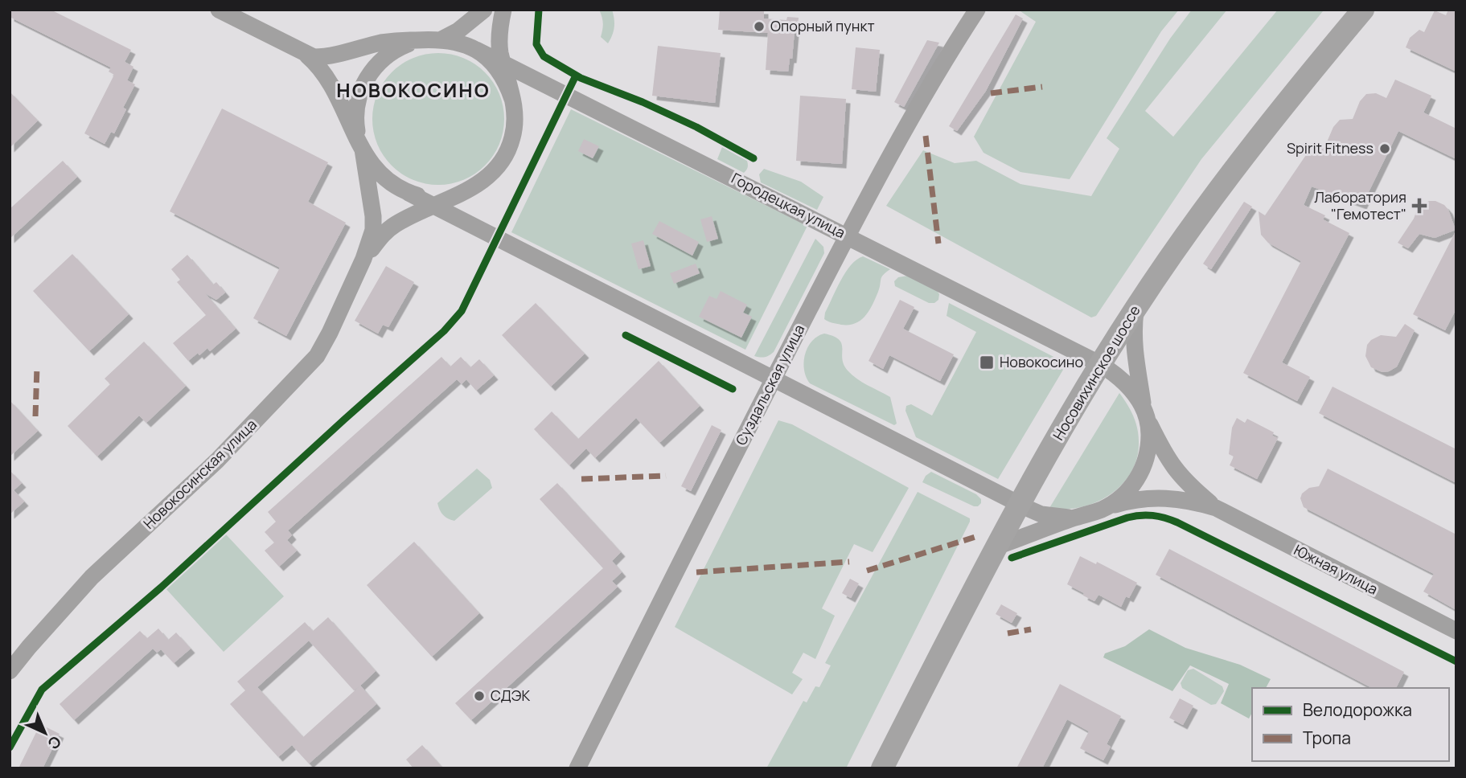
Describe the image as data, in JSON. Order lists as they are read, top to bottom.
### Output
{
  "streets": {
    "main road": ["Носовихинское шоссе"],
    "street": [
      "Городецкая улица",
      "Суздальская улица",
      "Новокосинская улица",
      "Южная улица"
    ]
  },
  "crossings": [
    ["Городецкая улица", "Носовихинское шоссе"],
    ["Городецкая улица", "Суздальская улица"],
    ["Городецкая улица", "Южная улица"]
  ],
  "districts": ["НОВОКОСИНО"],
  "places": {
    "other": ["Опорный пункт", "Spirit Fitness", "СДЭК"],
    "health": ["Лаборатория \"Гемотест\""],
    "transit": ["Новокосино"]
  },
  "legend": ["Велодорожка", "Тропа"],
  "north": "bottom right"
}
